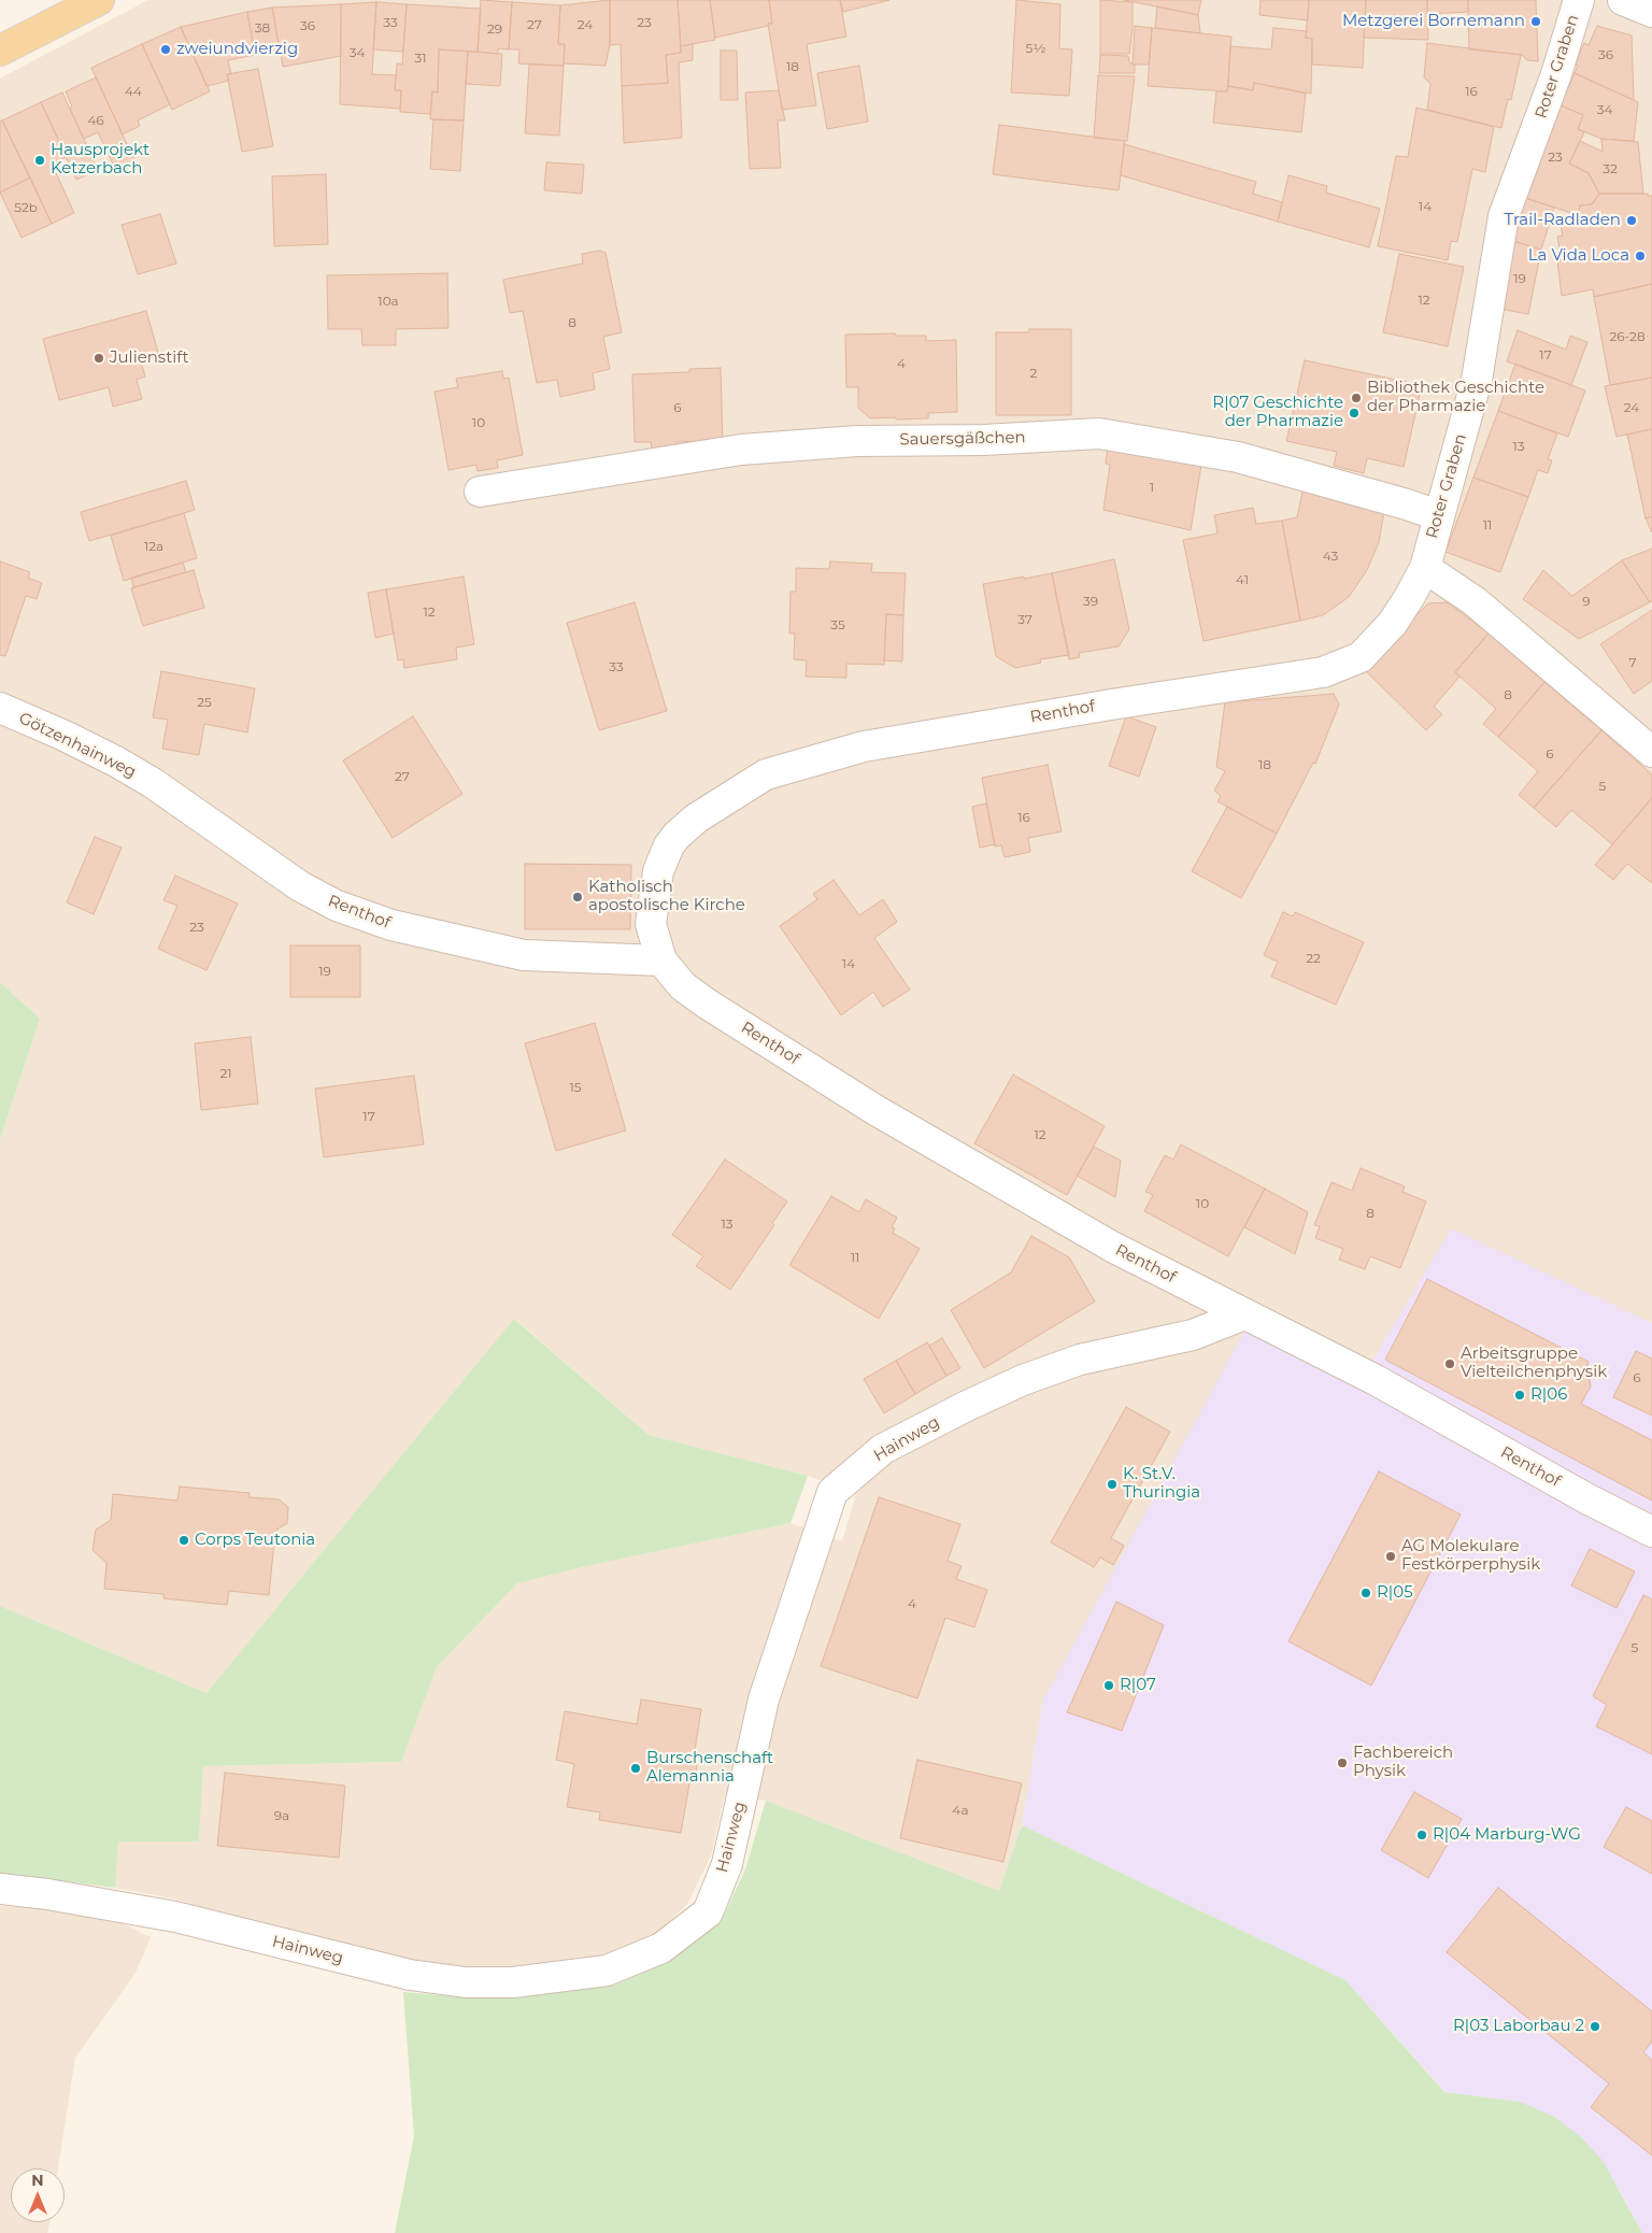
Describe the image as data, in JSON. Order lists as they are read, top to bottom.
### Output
{
  "streets": {
    "street": [
      "Roter Graben",
      "Sauersgäßchen",
      "Renthof",
      "Götzenhainweg",
      "Hainweg"
    ]
  },
  "crossings": [
    ["Roter Graben", "Sauersgäßchen"],
    ["Roter Graben", "Renthof"],
    ["Renthof", "Götzenhainweg"],
    ["Renthof", "Hainweg"]
  ],
  "places": [
    "Metzgerei Bornemann",
    "zweiundvierzig",
    "Hausprojekt Ketzerbach",
    "Trail-Radladen",
    "La Vida Loca",
    "Julienstift",
    "Bibliothek Geschichte der Pharmazie",
    "R|07 Geschichte der Pharmazie",
    "Katholisch apostolische Kirche",
    "Arbeitsgruppe Vielteilchenphysik",
    "R|06",
    "K. St.V. Thuringia",
    "Corps Teutonia",
    "AG Molekulare Festkörperphysik",
    "R|05",
    "R|07",
    "Fachbereich Physik",
    "Burschenschaft Alemannia",
    "R|04 Marburg-WG",
    "R|03 Laborbau 2"
  ],
  "house_numbers": [
    "33",
    "23",
    "27",
    "24",
    "36",
    "38",
    "29",
    "5½",
    "34",
    "36",
    "31",
    "18",
    "44",
    "16",
    "34",
    "46",
    "23",
    "32",
    "14",
    "52b",
    "19",
    "12",
    "10a",
    "8",
    "26-28",
    "17",
    "4",
    "2",
    "6",
    "24",
    "10",
    "13",
    "1",
    "11",
    "12a",
    "43",
    "41",
    "39",
    "9",
    "12",
    "37",
    "35",
    "7",
    "33",
    "8",
    "25",
    "6",
    "18",
    "27",
    "5",
    "16",
    "23",
    "22",
    "14",
    "19",
    "21",
    "15",
    "17",
    "12",
    "10",
    "8",
    "13",
    "11",
    "6",
    "4",
    "5",
    "4a",
    "9a"
  ],
  "north": "top"
}
